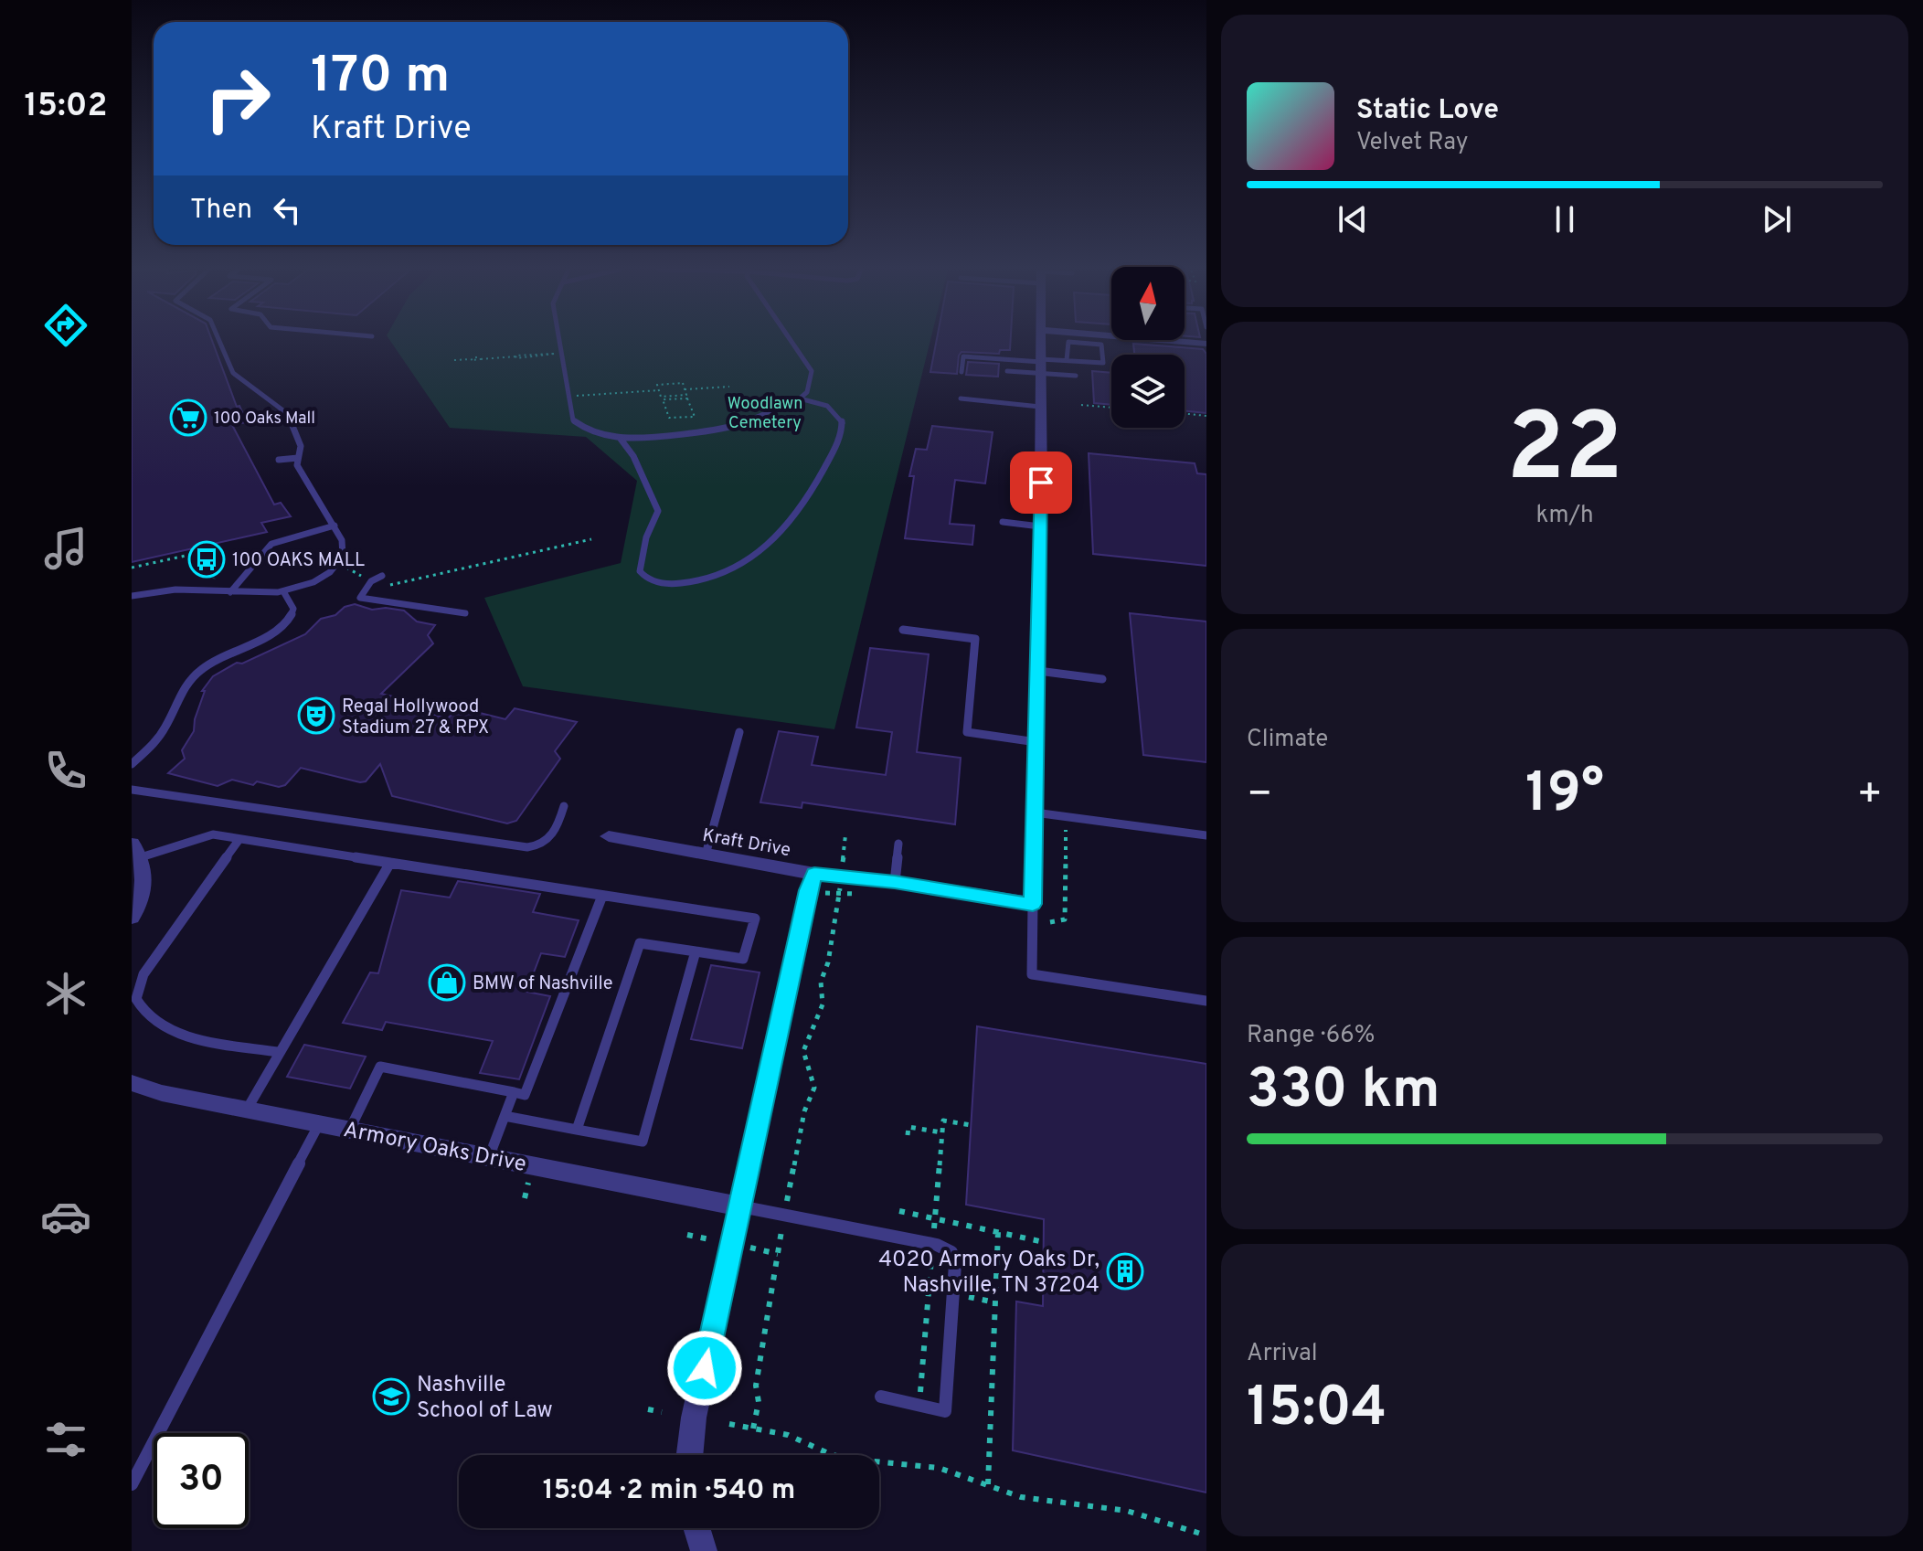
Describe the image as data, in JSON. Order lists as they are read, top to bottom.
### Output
{
  "streets": {
    "street": ["Kraft Drive", "Armory Oaks Drive"]
  },
  "parks": ["Woodlawn Cemetery"],
  "places": {
    "supermarket": ["100 Oaks Mall"],
    "bus stop": ["100 OAKS MALL"],
    "theatre": ["Regal Hollywood Stadium 27 & RPX"],
    "shop": ["BMW of Nashville"],
    "building": ["4020 Armory Oaks Dr, Nashville, TN 37204"],
    "school or university": ["Nashville School of Law"]
  },
  "north": "top",
  "page": {
    "tabs": "15:02",
    "turn": ["170 m", "Kraft Drive"],
    "song": ["Static Love", "Velvet Ray"],
    "then": "Then",
    "tile": [
      ["22", "km/h"],
      "Climate",
      ["Range · 66%", "330 km"],
      ["Arrival", "15:04"]
    ],
    "heat": ["−", "19°", "+"],
    "limit": "30",
    "trip": "15:04 · 2 min · 540 m"
  }
}
